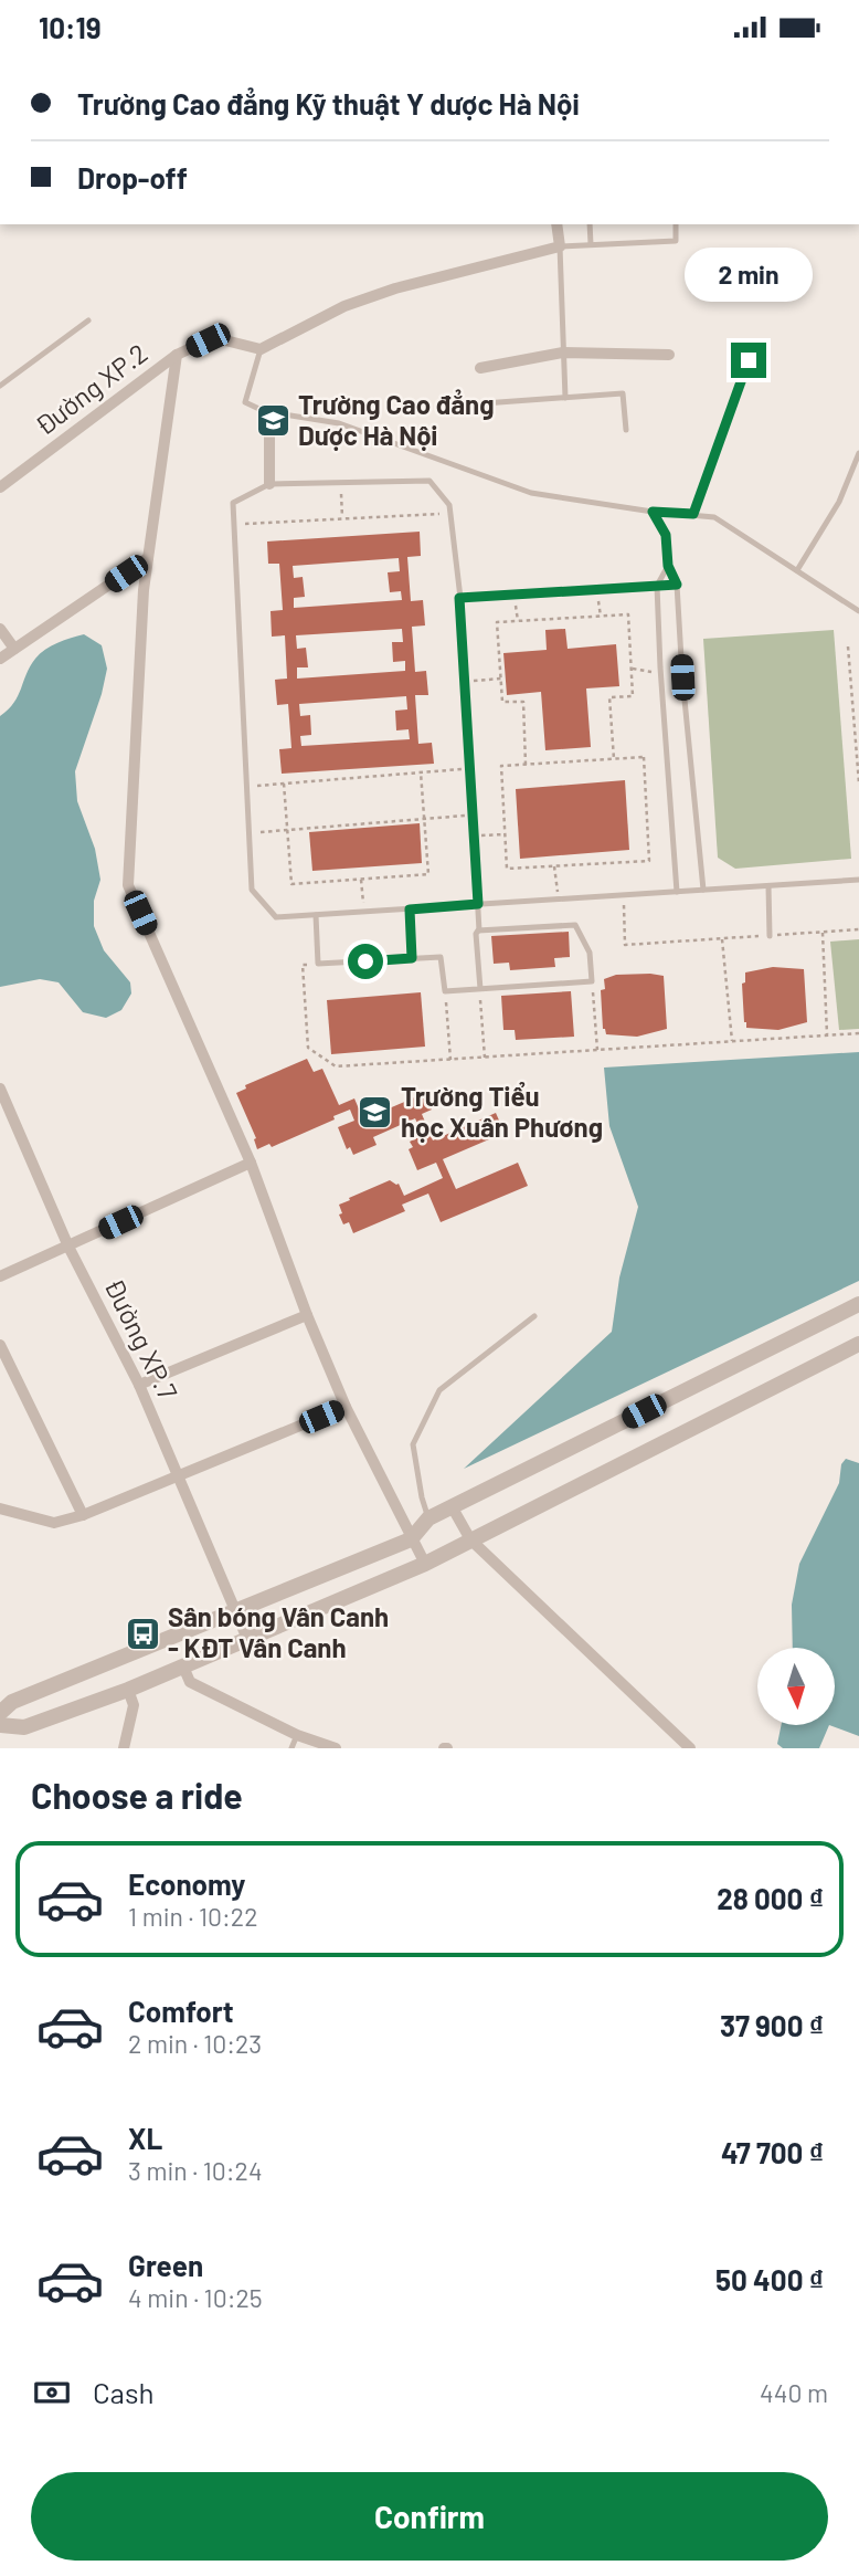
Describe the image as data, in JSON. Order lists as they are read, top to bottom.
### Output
{
  "streets": {
    "street": ["Đường XP.2", "Đường XP.7"]
  },
  "places": {
    "school or university": ["Trường Cao đẳng Dược Hà Nội", "Trường Tiểu học Xuân Phương"],
    "bus stop": ["Sân bóng Vân Canh - KĐT Vân Canh"]
  },
  "north": "bottom",
  "page": {
    "status": "10:19",
    "banner": ["Trường Cao đẳng Kỹ thuật Y dược Hà Nội", "Drop-off"],
    "bubble": "2 min",
    "heading": "Choose a ride",
    "list": [
      {
        "name": "Economy",
        "note": "1 min · 10:22",
        "value": "28 000 ₫"
      },
      {
        "name": "Comfort",
        "note": "2 min · 10:23",
        "value": "37 900 ₫"
      },
      {
        "name": "XL",
        "note": "3 min · 10:24",
        "value": "47 700 ₫"
      },
      {
        "name": "Green",
        "note": "4 min · 10:25",
        "value": "50 400 ₫"
      }
    ],
    "pay": ["Cash", "440 m"],
    "buttons": "Confirm"
  }
}
